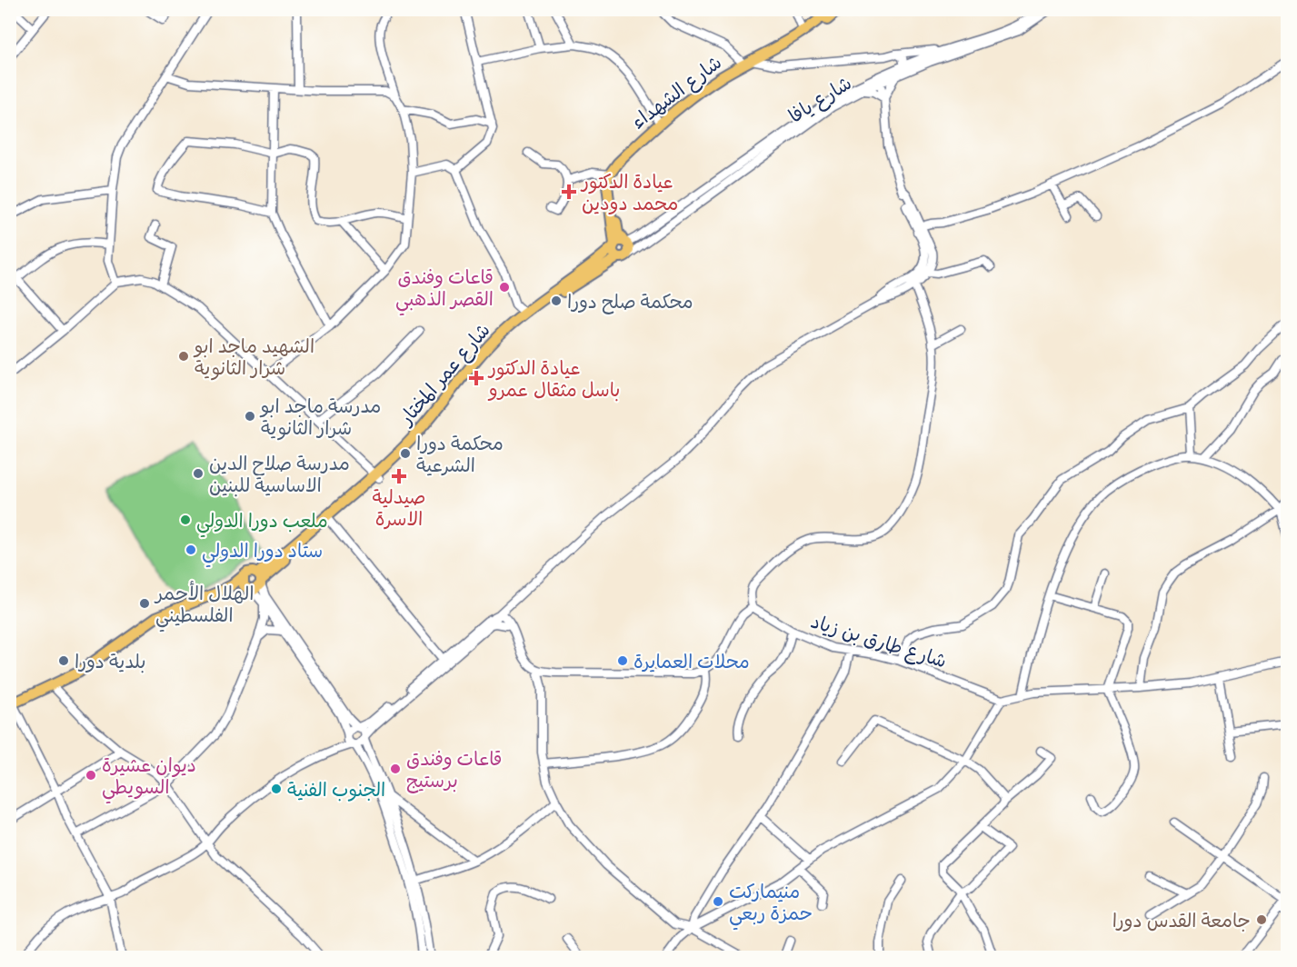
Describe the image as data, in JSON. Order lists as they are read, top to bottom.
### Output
{
  "streets": {
    "main road": ["شارع الشهداء", "شارع عمر المختار"],
    "street": ["شارع يافا", "شارع طارق بن زياد"]
  },
  "crossings": [
    ["شارع الشهداء", "شارع يافا"],
    ["شارع الشهداء", "شارع عمر المختار"],
    ["شارع يافا", "شارع عمر المختار"]
  ],
  "places": {
    "health": ["عيادة الدكتور محمد دودين", "عيادة الدكتور باسل مثقال عمرو", "صيدلية الاسرة"],
    "other": [
      "قاعات وفندق القصر الذهبي",
      "محكمة صلح دورا",
      "الشهيد ماجد ابو شرار الثانوية",
      "مدرسة ماجد ابو شرار الثانوية",
      "محكمة دورا الشرعية",
      "مدرسة صلاح الدين الاساسية للبنين",
      "ملعب دورا الدولي",
      "ستاد دورا الدولي",
      "الهلال الأحمر الفلسطيني",
      "بلدية دورا",
      "محلات العمايرة",
      "قاعات وفندق برستيج",
      "ديوان عشيرة السويطي",
      "الجنوب الفنية",
      "منيماركت حمزة ربعي",
      "جامعة القدس دورا"
    ]
  }
}
